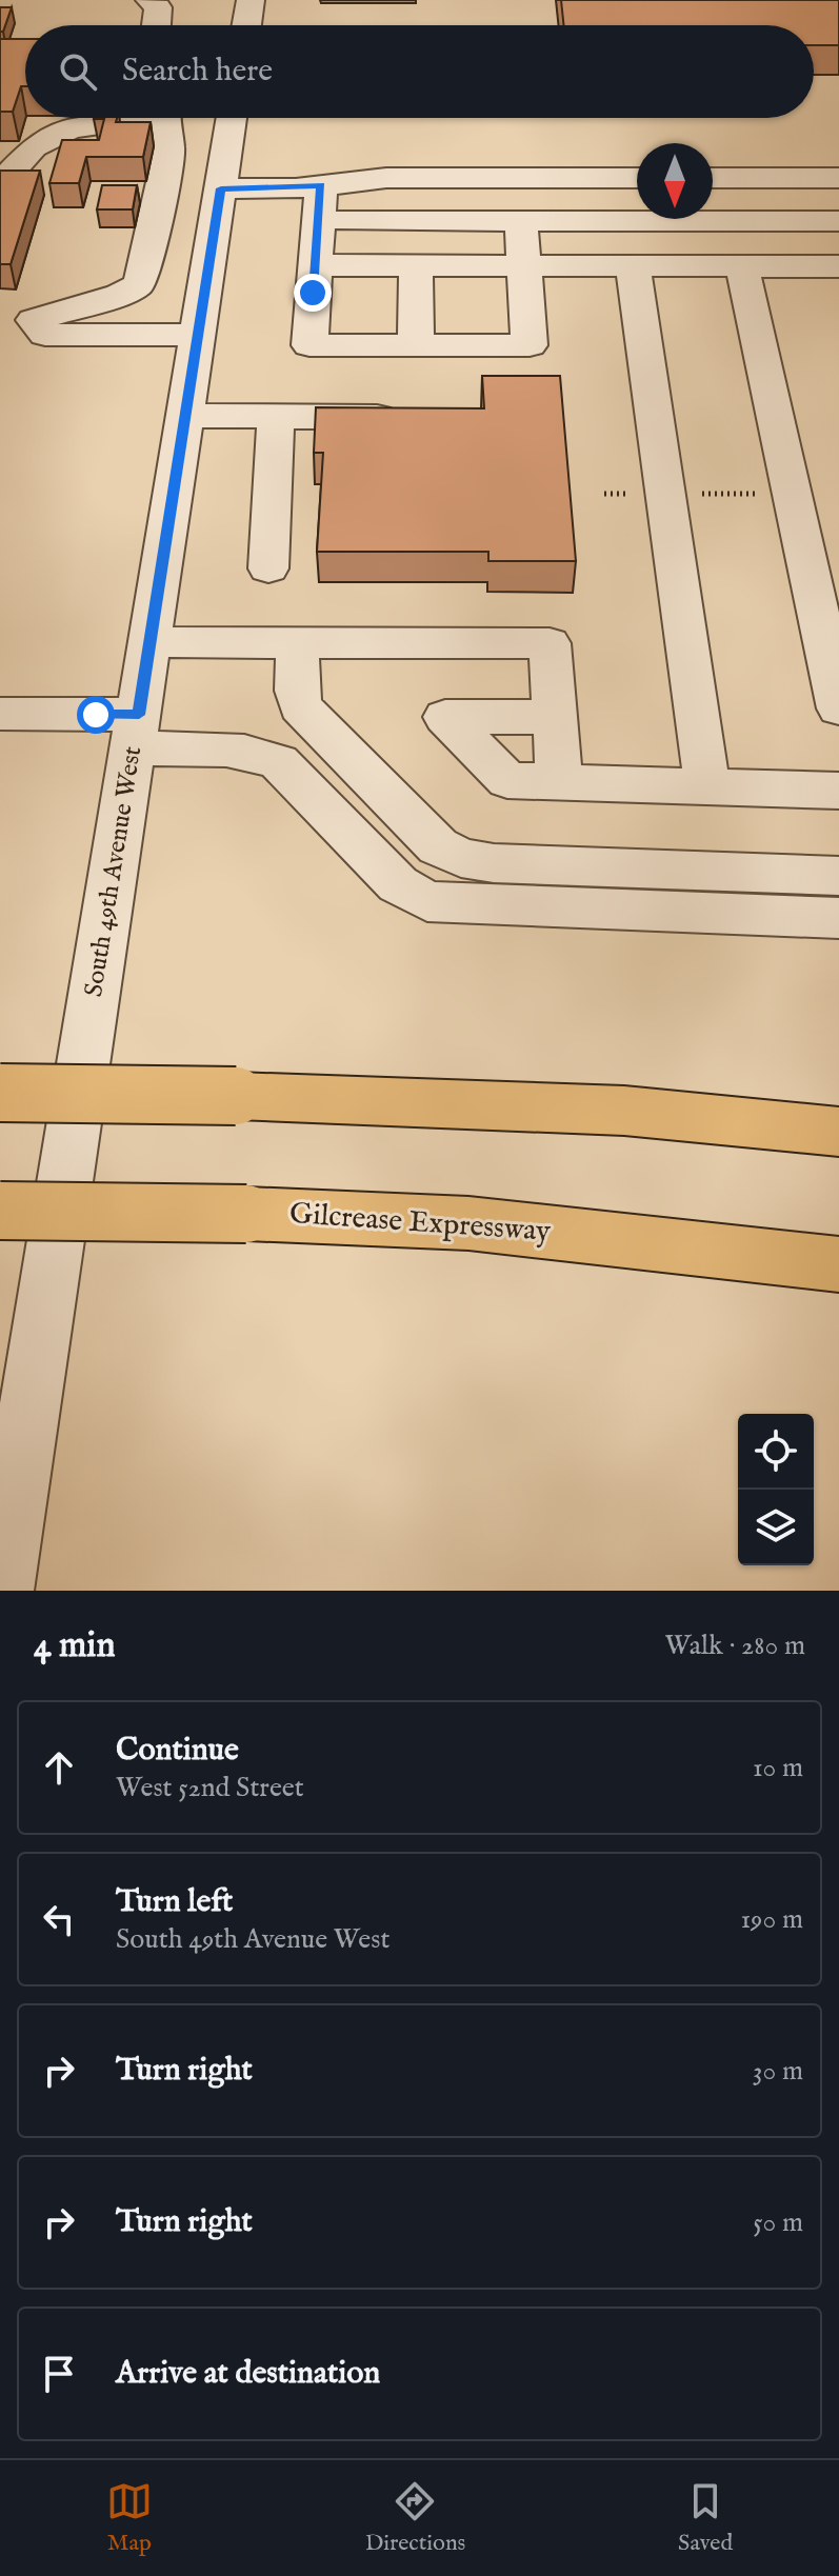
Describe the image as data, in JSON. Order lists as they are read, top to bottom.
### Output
{
  "streets": {
    "highway": ["Gilcrease Expressway"],
    "street": ["South 49th Avenue West"]
  },
  "north": "bottom",
  "page": {
    "search": "Search here",
    "heading": ["4 min", "Walk · 280 m"],
    "list": [
      ["Continue", "West 52nd Street", "10 m"],
      ["Turn left", "South 49th Avenue West", "190 m"],
      ["Turn right", "30 m"],
      ["Turn right", "50 m"],
      "Arrive at destination"
    ],
    "nav": ["Map", "Directions", "Saved"]
  }
}
